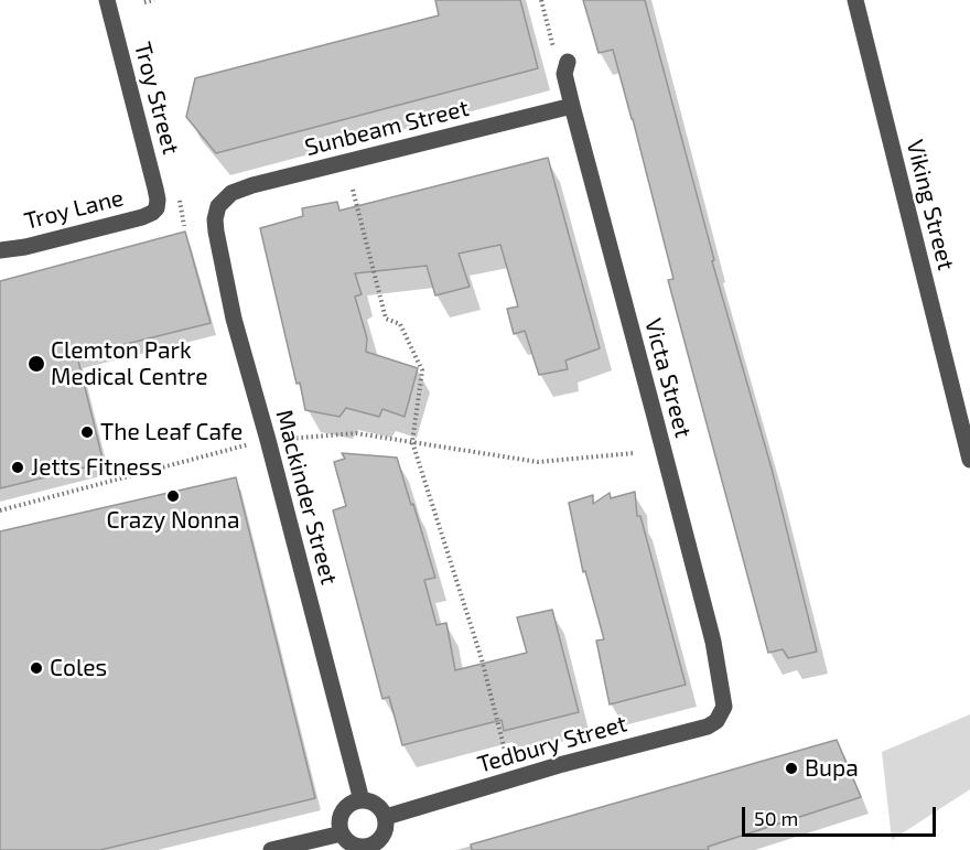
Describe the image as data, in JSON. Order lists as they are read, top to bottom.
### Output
{
  "streets": {
    "street": [
      "Troy Street",
      "Sunbeam Street",
      "Viking Street",
      "Troy Lane",
      "Victa Street",
      "Mackinder Street",
      "Tedbury Street"
    ]
  },
  "crossings": [
    ["Troy Street", "Troy Lane"],
    ["Sunbeam Street", "Victa Street"],
    ["Sunbeam Street", "Mackinder Street"],
    ["Victa Street", "Tedbury Street"],
    ["Mackinder Street", "Tedbury Street"]
  ],
  "places": [
    "Clemton Park Medical Centre",
    "The Leaf Cafe",
    "Jetts Fitness",
    "Crazy Nonna",
    "Coles",
    "Bupa"
  ],
  "scale_bar": "50 m"
}
